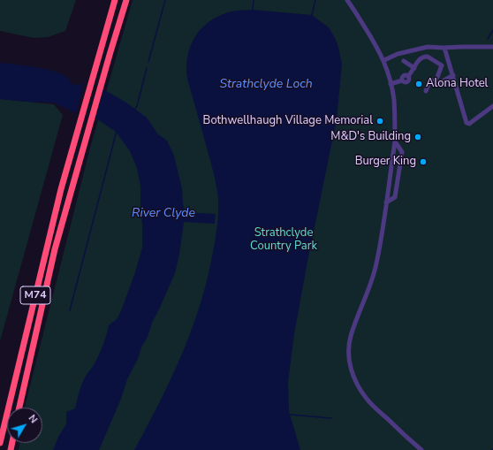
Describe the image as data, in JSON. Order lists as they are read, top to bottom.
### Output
{
  "streets": {
    "highway": ["M74"]
  },
  "water": ["Strathclyde Loch", "River Clyde"],
  "parks": ["Strathclyde Country Park"],
  "places": [
    "Alona Hotel",
    "Bothwellhaugh Village Memorial",
    "M&D's Building",
    "Burger King"
  ],
  "north": "top right"
}
